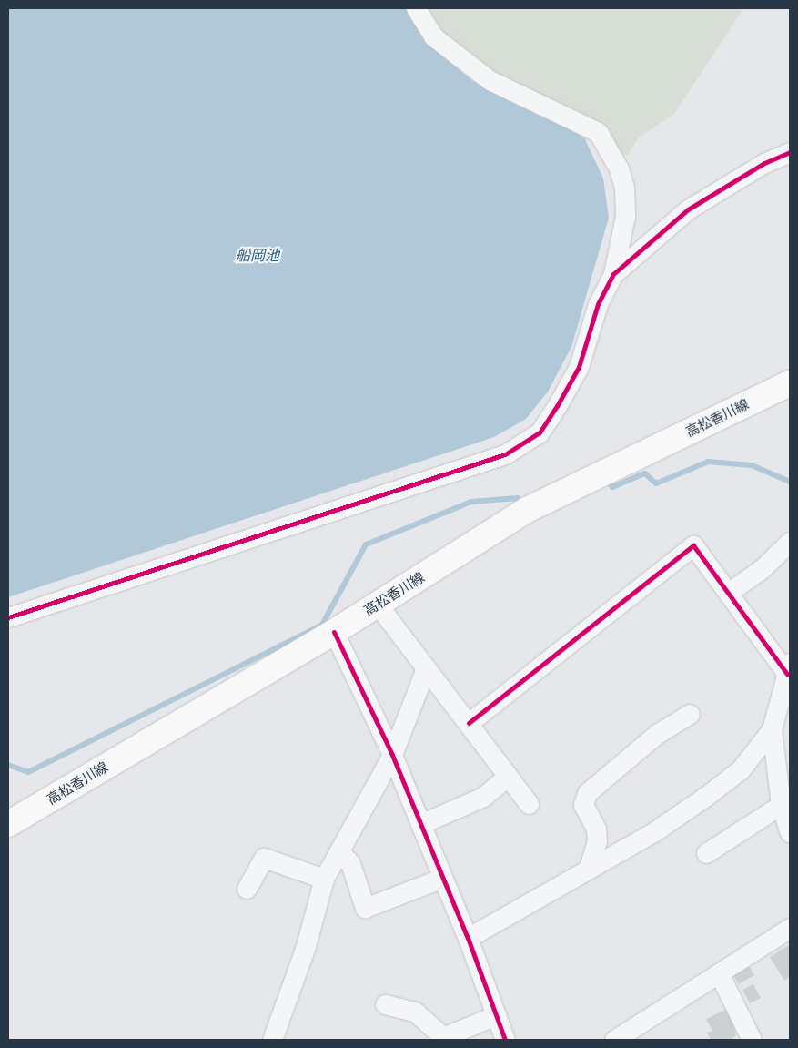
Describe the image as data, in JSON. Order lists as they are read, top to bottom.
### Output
{
  "streets": {
    "main road": ["高松香川線"]
  },
  "water": ["船岡池"]
}
